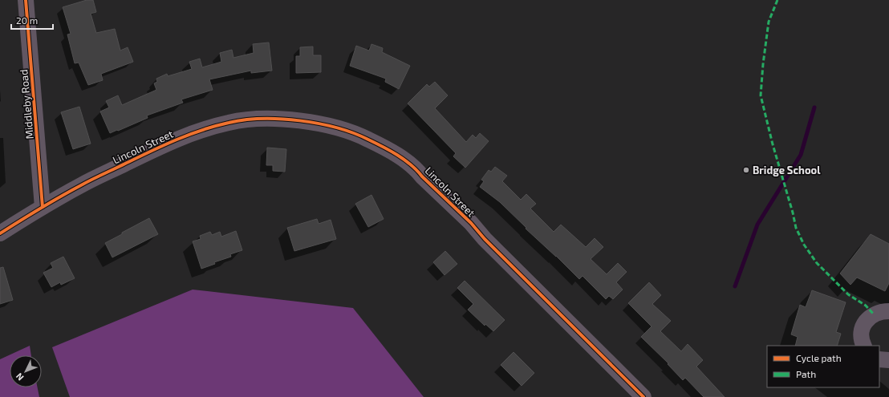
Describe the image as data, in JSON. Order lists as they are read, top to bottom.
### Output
{
  "streets": {
    "street": ["Middleby Road", "Lincoln Street"]
  },
  "crossings": [
    ["Middleby Road", "Lincoln Street"]
  ],
  "places": ["Bridge School"],
  "legend": ["Cycle path", "Path"],
  "scale_bar": "20 m",
  "north": "bottom left"
}
